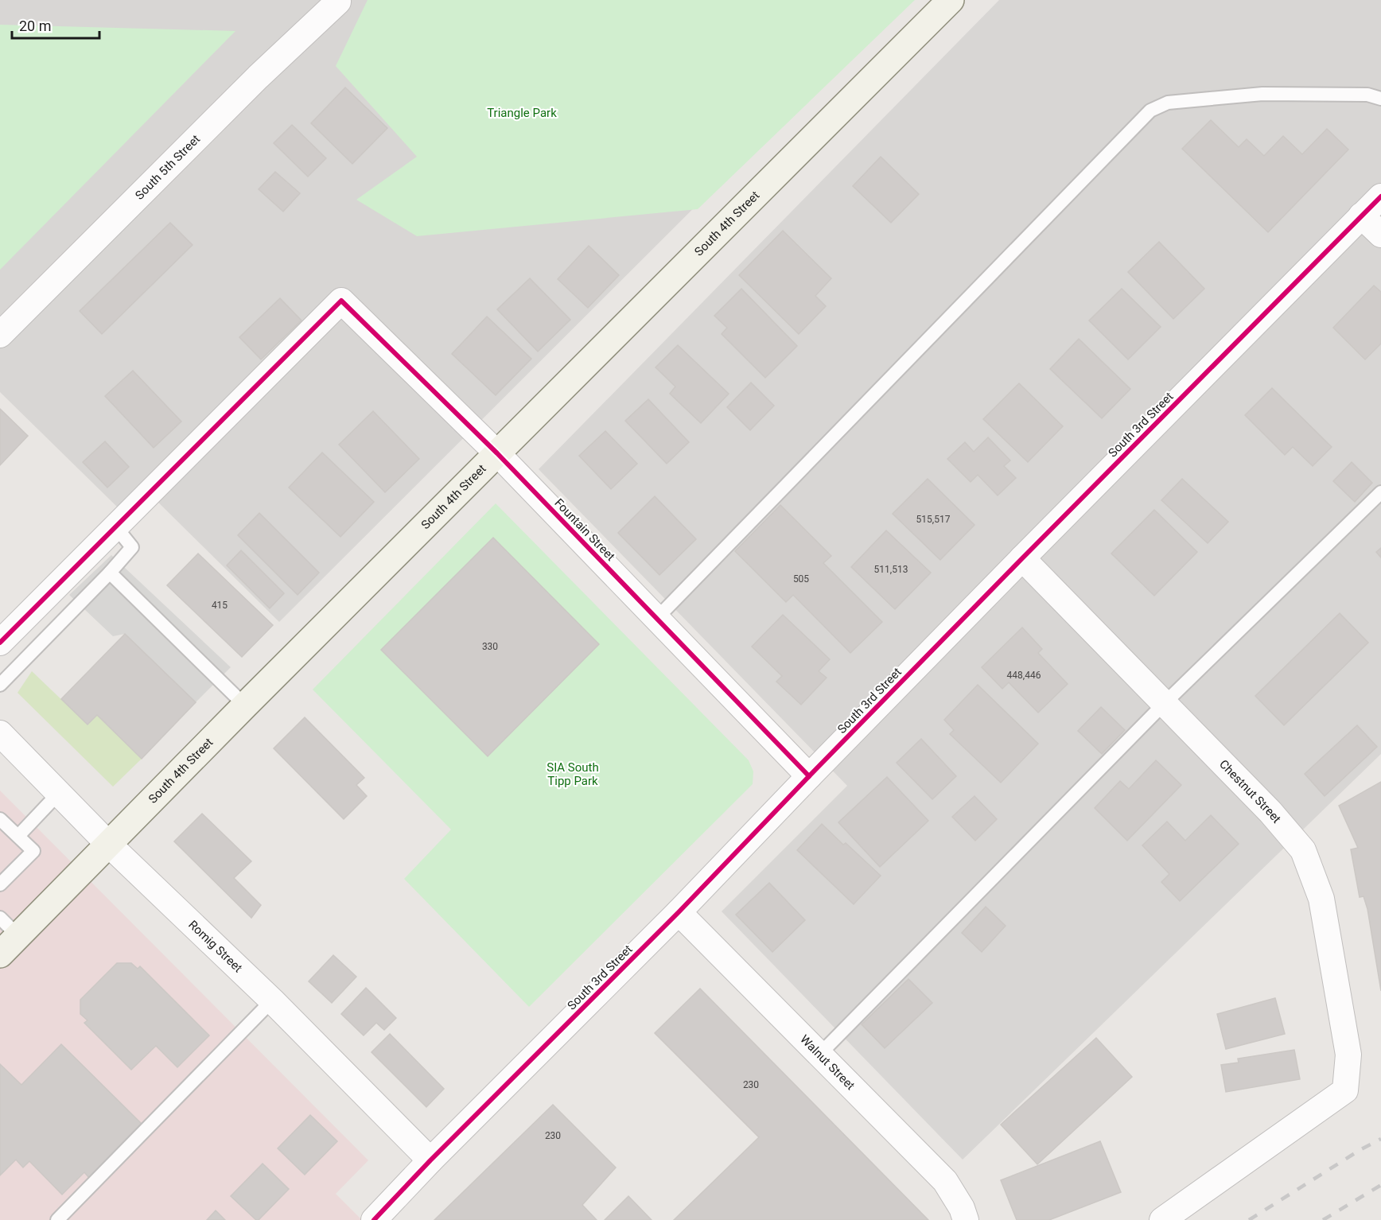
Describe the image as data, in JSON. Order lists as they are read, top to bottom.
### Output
{
  "streets": {
    "main road": ["South 4th Street"],
    "street": [
      "South 5th Street",
      "South 3rd Street",
      "Fountain Street",
      "Chestnut Street",
      "Romig Street",
      "Walnut Street"
    ]
  },
  "crossings": [
    ["South 4th Street", "Fountain Street"],
    ["South 4th Street", "Romig Street"],
    ["South 3rd Street", "Fountain Street"],
    ["South 3rd Street", "Chestnut Street"],
    ["South 3rd Street", "Romig Street"],
    ["South 3rd Street", "Walnut Street"]
  ],
  "parks": ["Triangle Park", "SIA South Tipp Park"],
  "house_numbers": [
    "515,517",
    "511,513",
    "505",
    "415",
    "330",
    "448,446",
    "230",
    "230"
  ],
  "scale_bar": "20 m"
}
